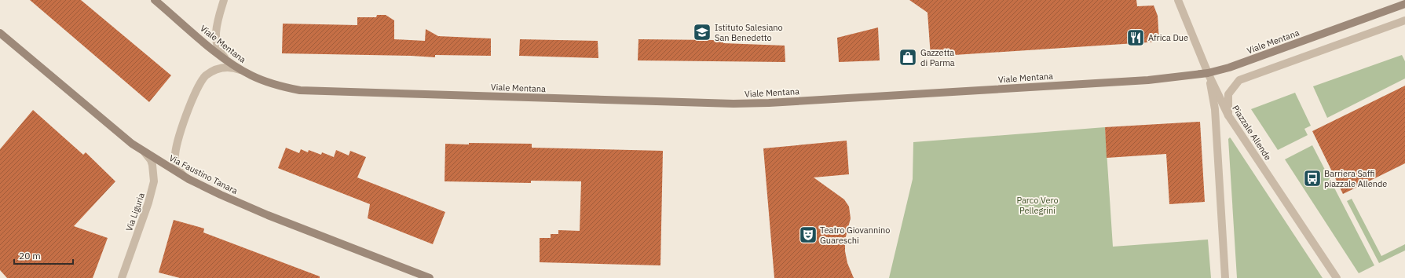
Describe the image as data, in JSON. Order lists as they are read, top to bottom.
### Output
{
  "streets": {
    "main road": ["Viale Mentana", "Via Faustino Tanara"],
    "street": ["Piazzale Allende", "Via Liguria"]
  },
  "crossings": [
    ["Viale Mentana", "Piazzale Allende"],
    ["Via Faustino Tanara", "Via Liguria"]
  ],
  "parks": ["Parco Vero Pellegrini"],
  "places": {
    "school or university": ["Istituto Salesiano San Benedetto"],
    "restaurant": ["Africa Due"],
    "shop": ["Gazzetta di Parma"],
    "bus stop": ["Barriera Saffi piazzale Allende"],
    "theatre": ["Teatro Giovannino Guareschi"]
  },
  "scale_bar": "20 m"
}
